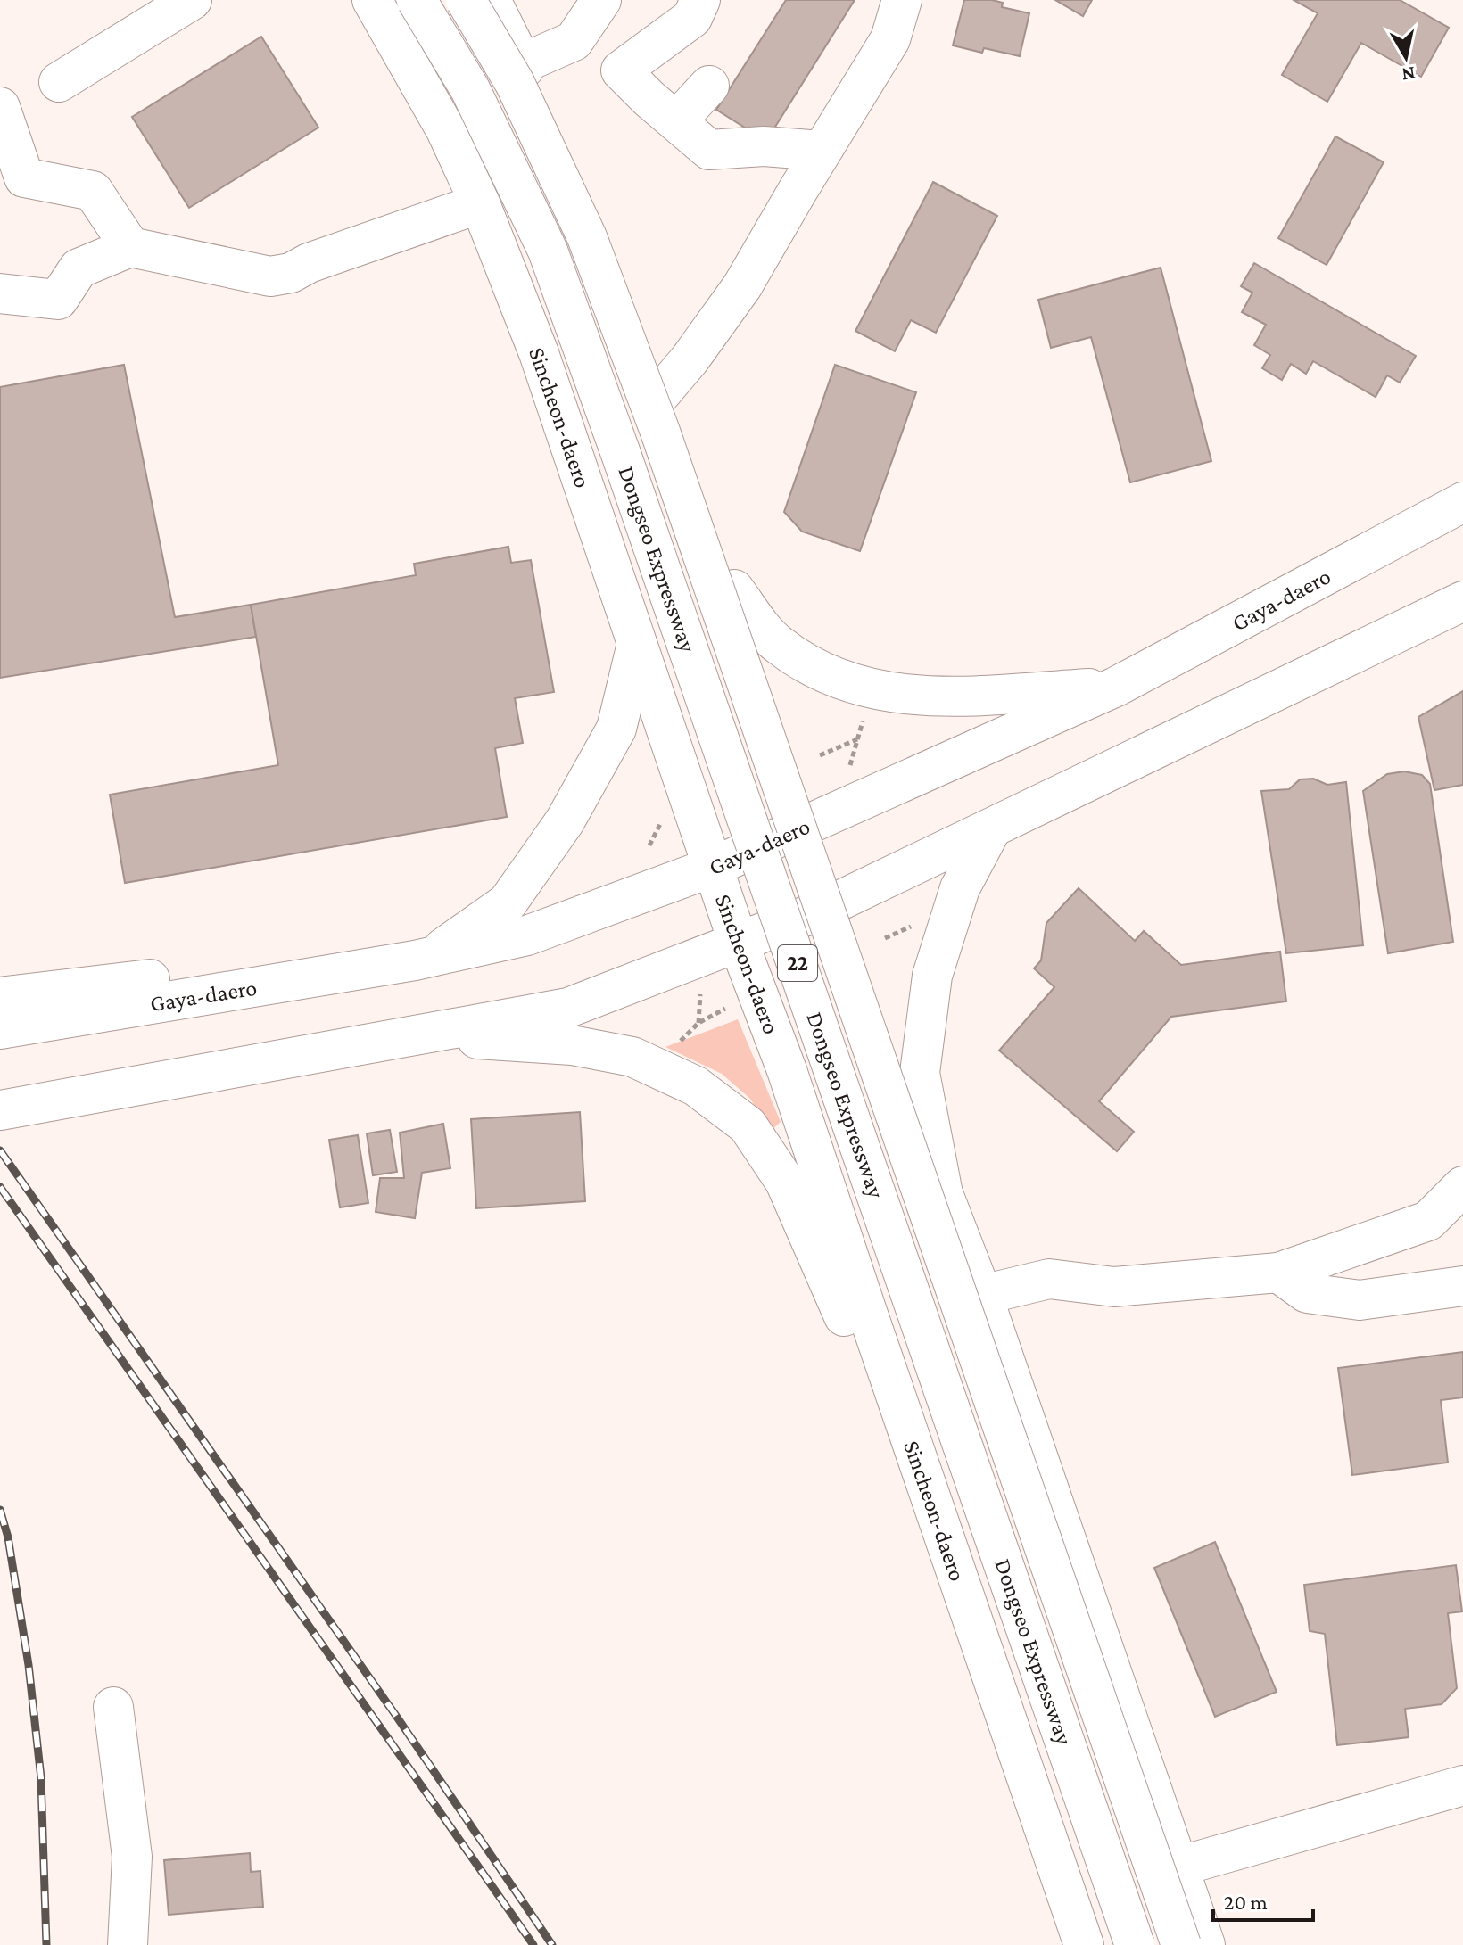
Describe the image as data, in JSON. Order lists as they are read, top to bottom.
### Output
{
  "streets": {
    "main road": [
      "Sincheon-daero",
      "Dongseo Expressway",
      "Gaya-daero",
      "22"
    ]
  },
  "crossings": [
    ["Sincheon-daero", "Gaya-daero"]
  ],
  "scale_bar": "20 m",
  "north": "bottom"
}
